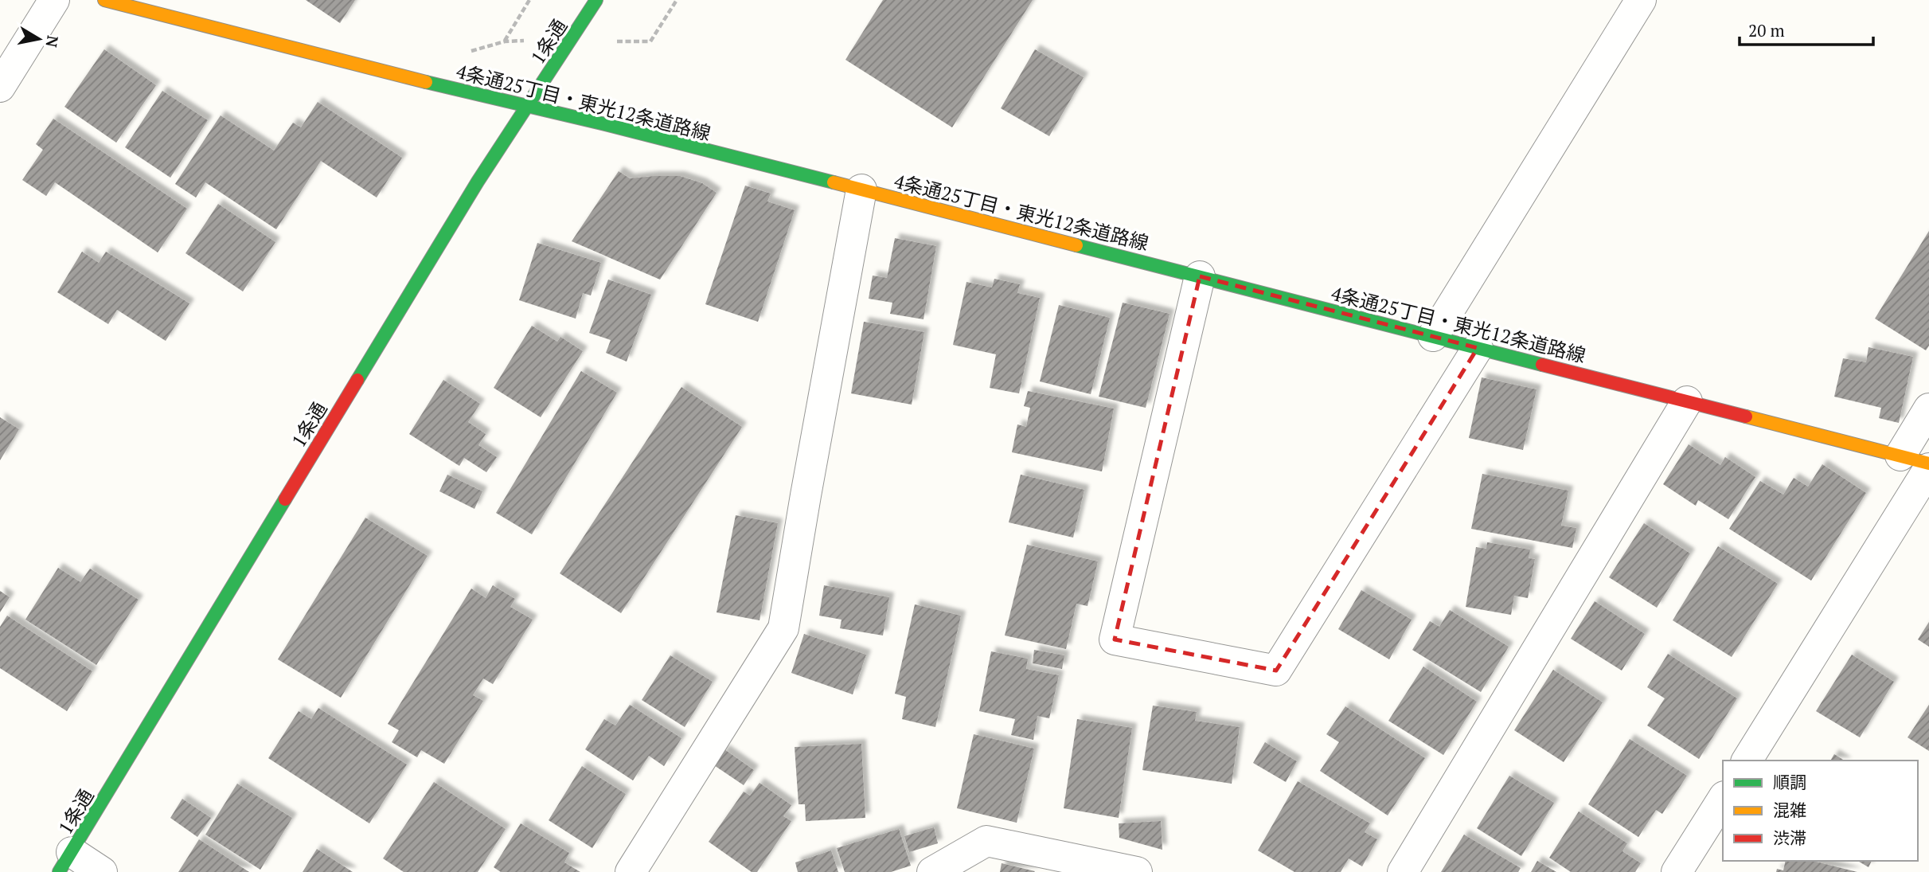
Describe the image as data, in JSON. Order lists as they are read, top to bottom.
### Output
{
  "streets": {
    "street": ["1条通", "4条通25丁目・東光12条道路線"]
  },
  "crossings": [
    ["1条通", "4条通25丁目・東光12条道路線"]
  ],
  "legend": ["順調", "混雑", "渋滞"],
  "scale_bar": "20 m",
  "north": "right"
}
